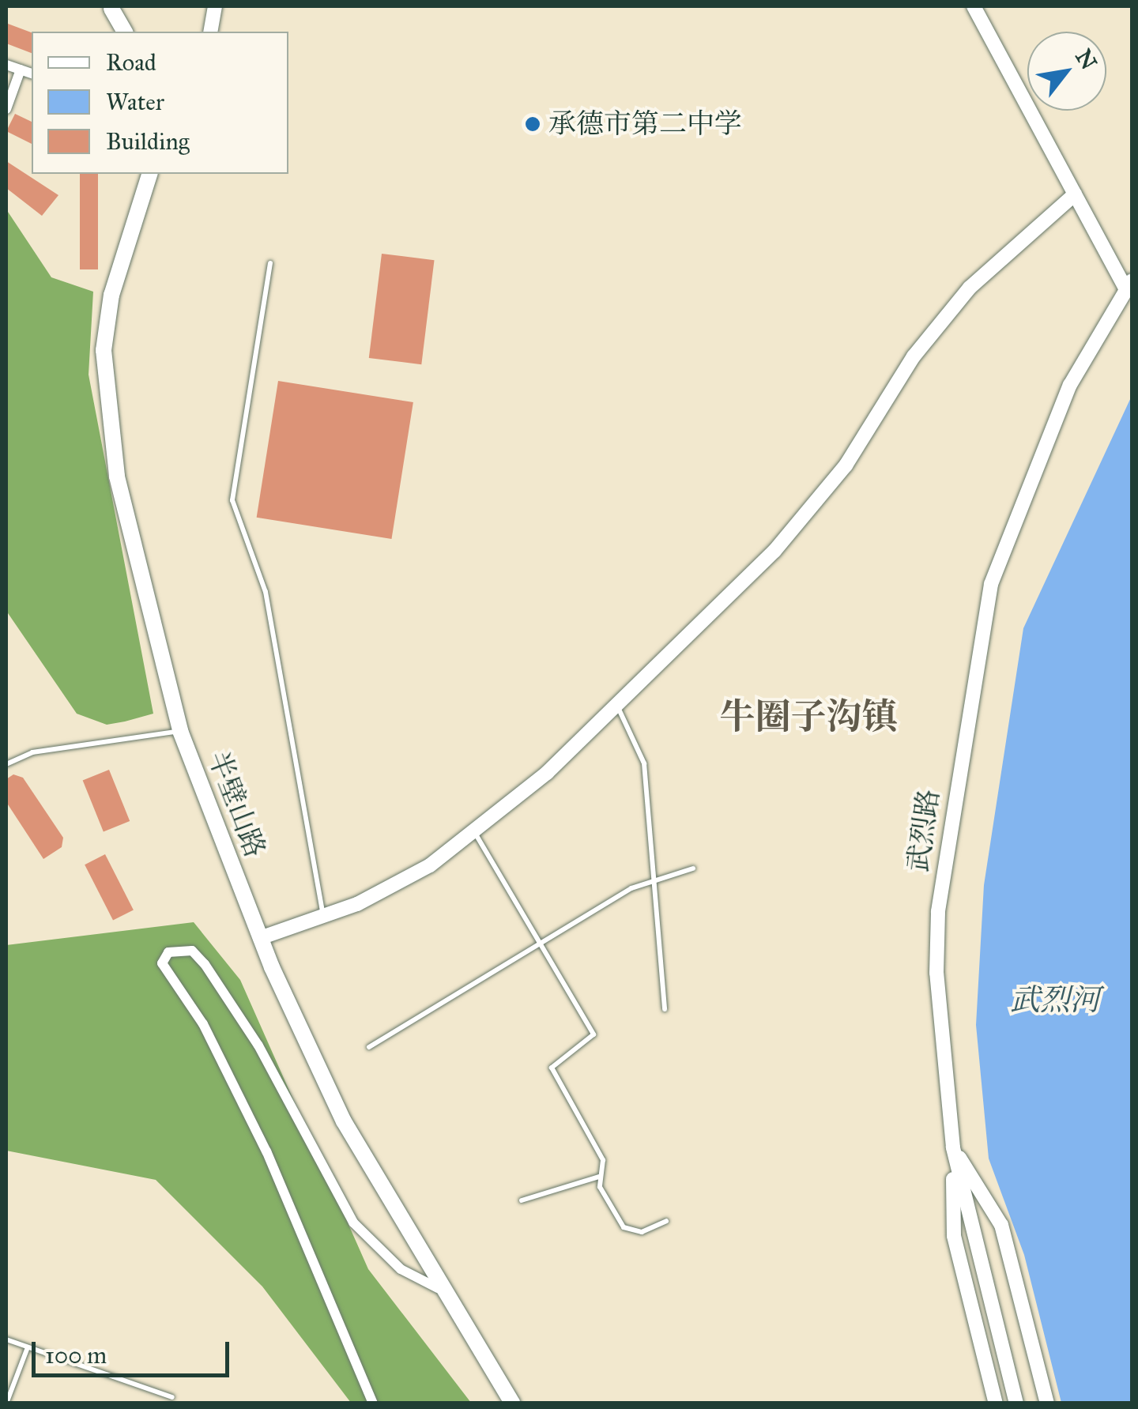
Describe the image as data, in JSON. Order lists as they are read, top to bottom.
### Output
{
  "streets": {
    "main road": ["半壁山路", "武烈路"]
  },
  "districts": ["牛圈子沟镇"],
  "water": ["武烈河"],
  "places": ["承德市第二中学"],
  "legend": ["Road", "Water", "Building"],
  "scale_bar": "100 m",
  "north": "top right"
}
